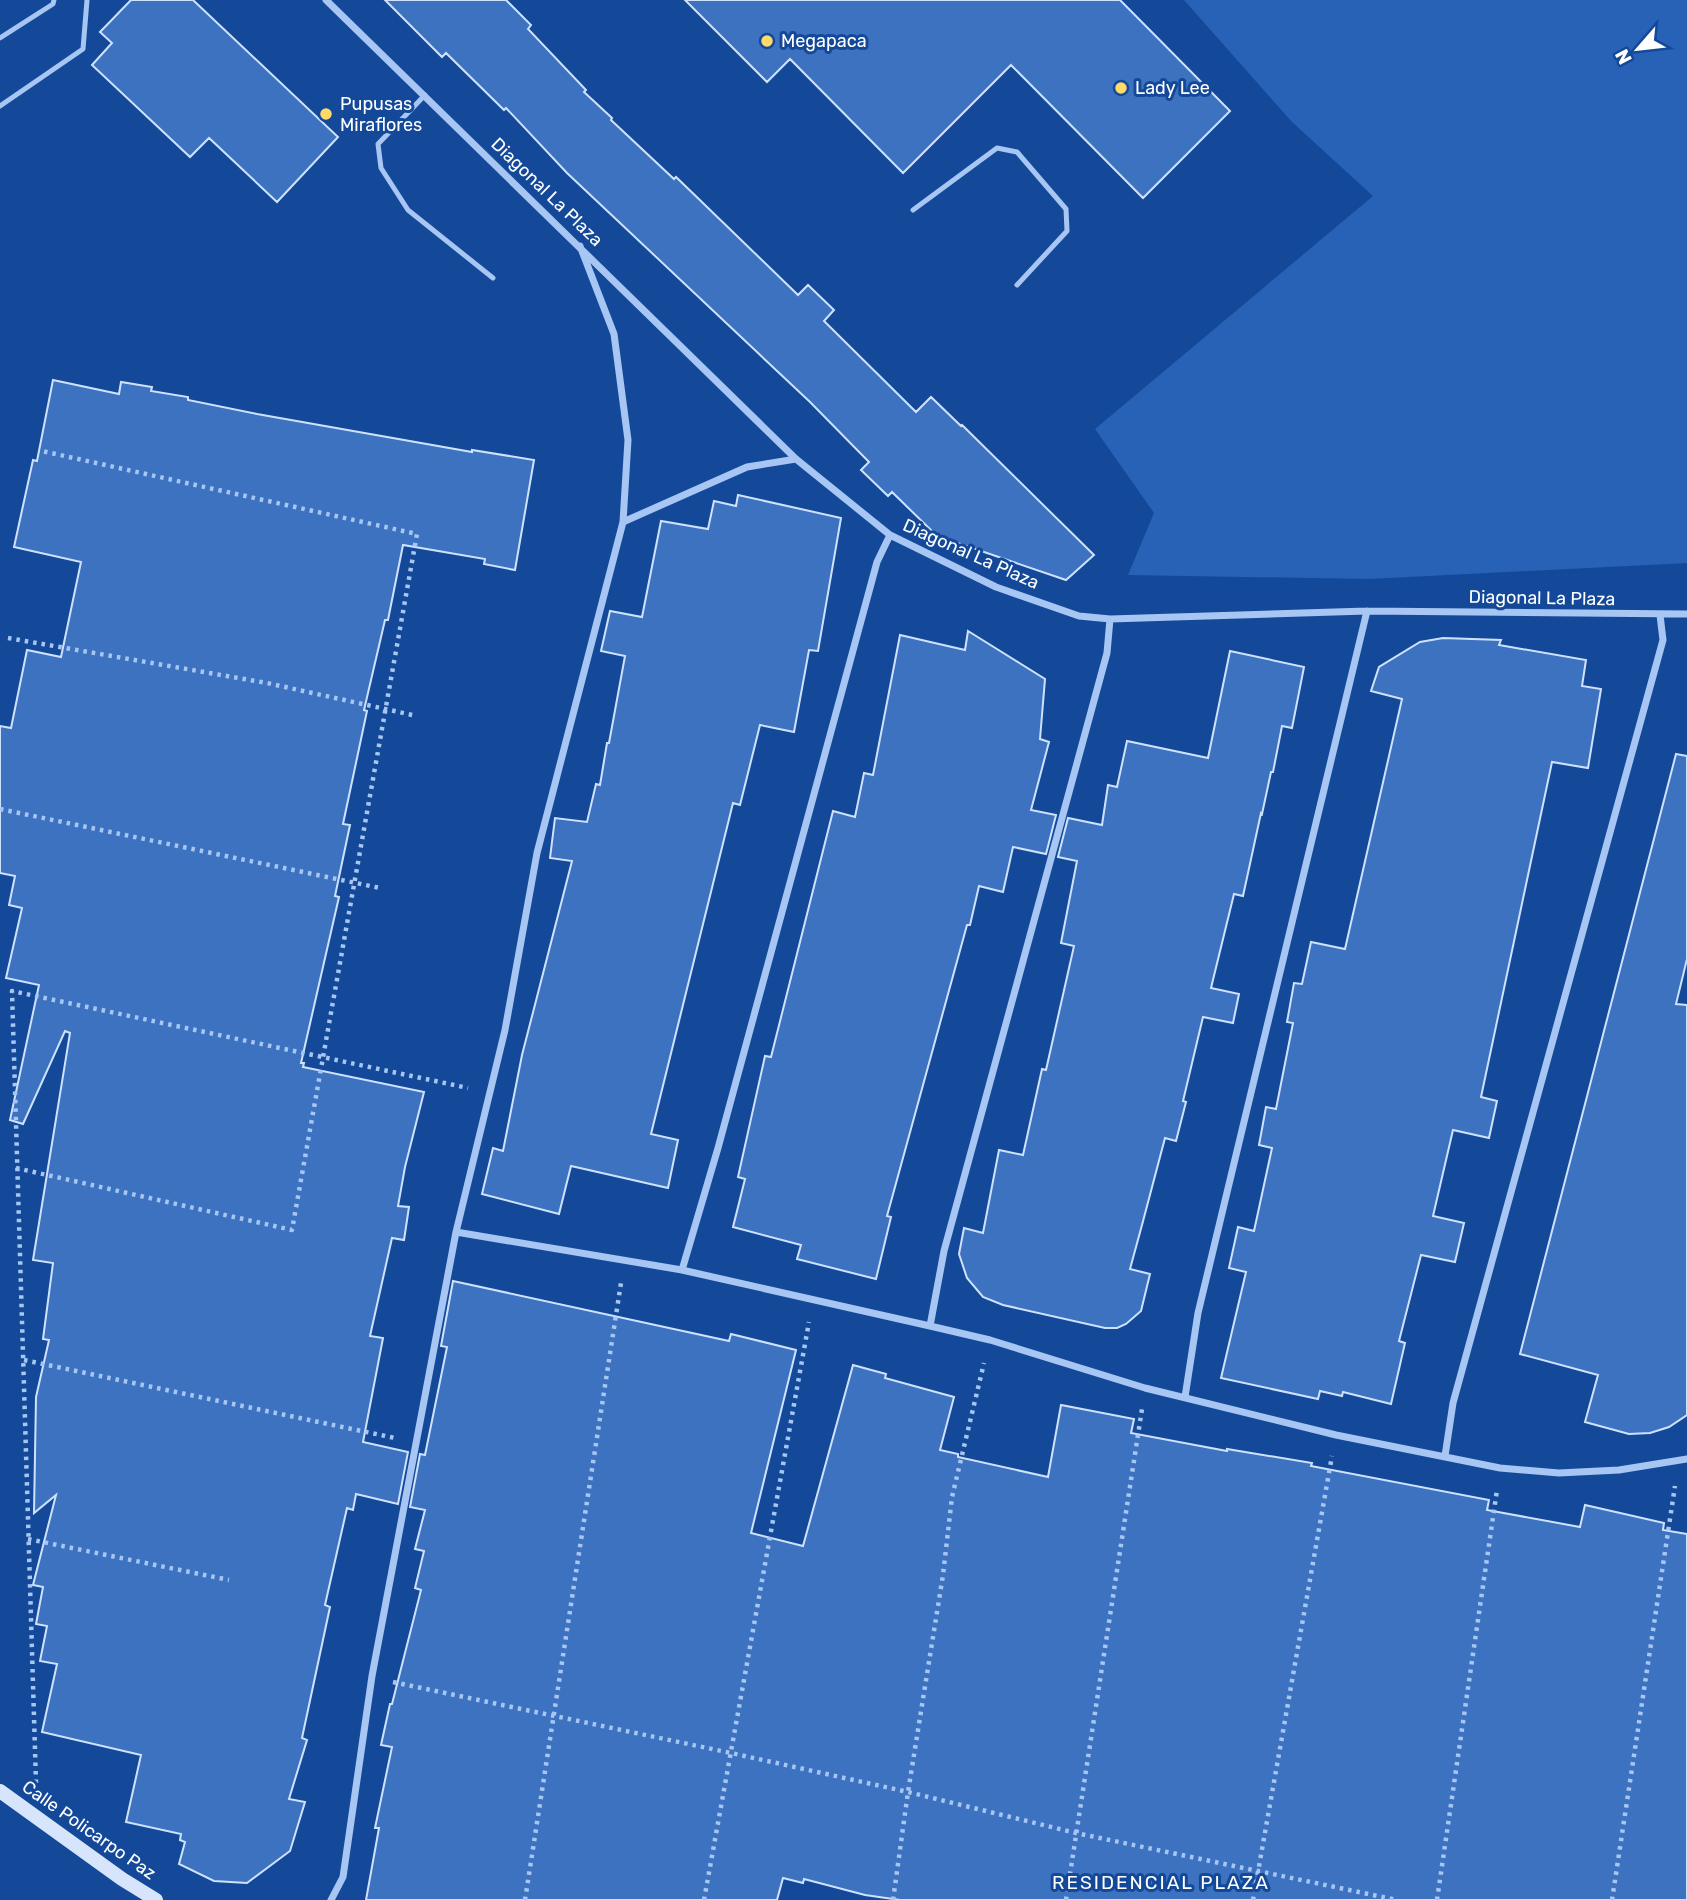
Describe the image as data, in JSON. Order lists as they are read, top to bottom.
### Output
{
  "streets": {
    "street": ["Diagonal La Plaza", "Calle Policarpo Paz"]
  },
  "districts": ["RESIDENCIAL PLAZA"],
  "places": ["Megapaca", "Lady Lee", "Pupusas Miraflores"],
  "north": "bottom left"
}
